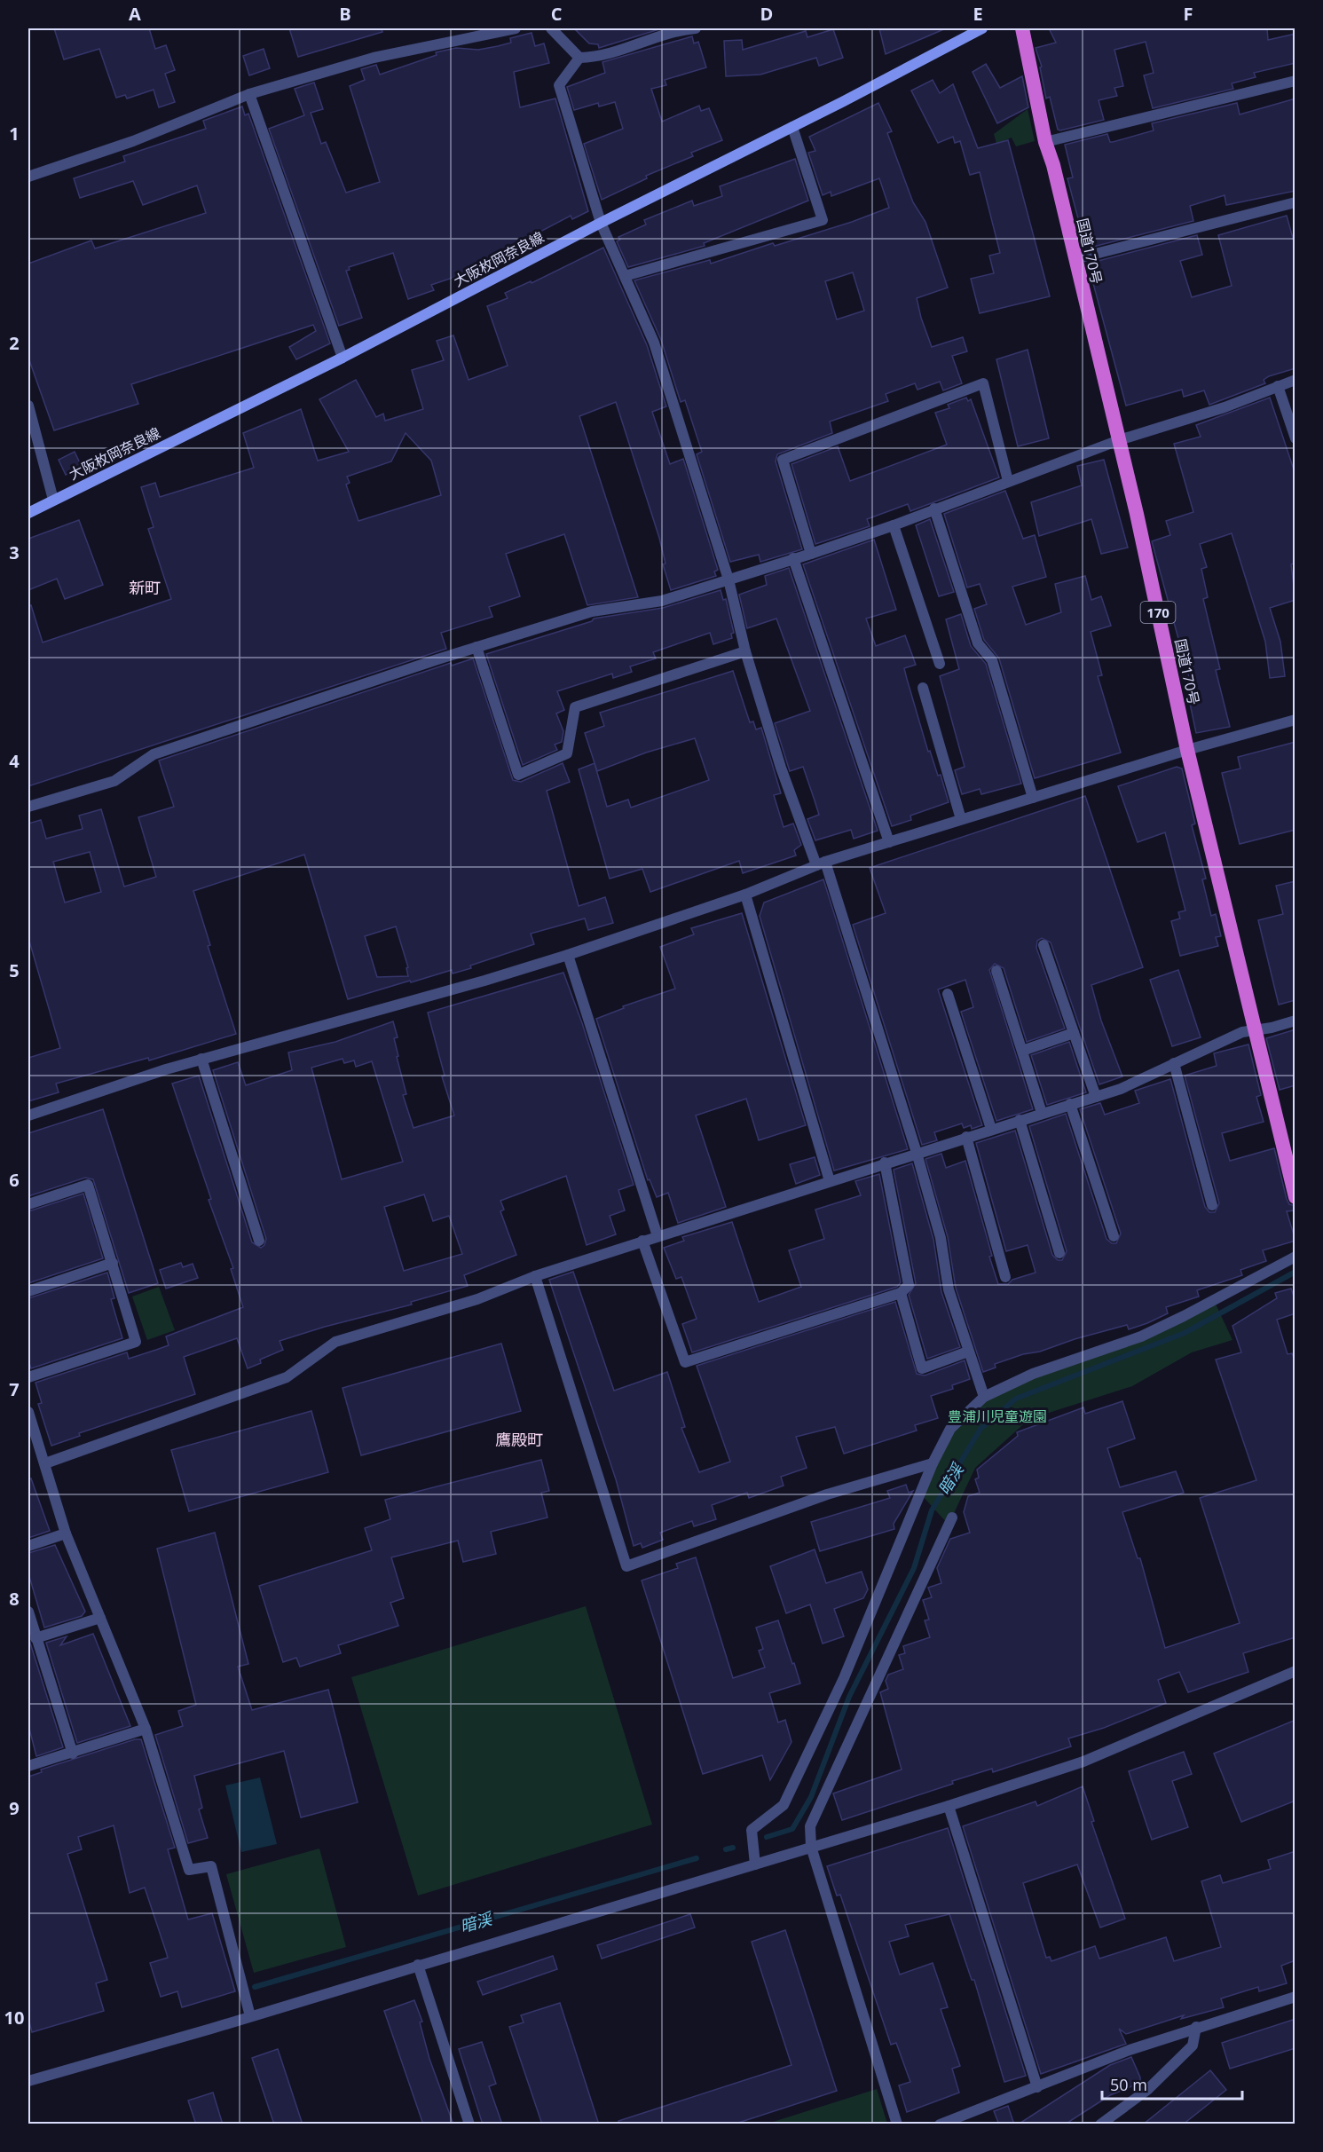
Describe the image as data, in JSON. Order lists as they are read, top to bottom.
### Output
{
  "streets": {
    "highway": ["国道170号", "170"],
    "main road": ["大阪枚岡奈良線"]
  },
  "districts": ["新町", "鷹殿町"],
  "water": ["暗渓"],
  "parks": ["豊浦川児童遊園"],
  "scale_bar": "50 m",
  "grid": {
    "columns": [
      "A",
      "B",
      "C",
      "D",
      "E",
      "F"
    ],
    "rows": [
      "1",
      "2",
      "3",
      "4",
      "5",
      "6",
      "7",
      "8",
      "9",
      "10"
    ]
  }
}
